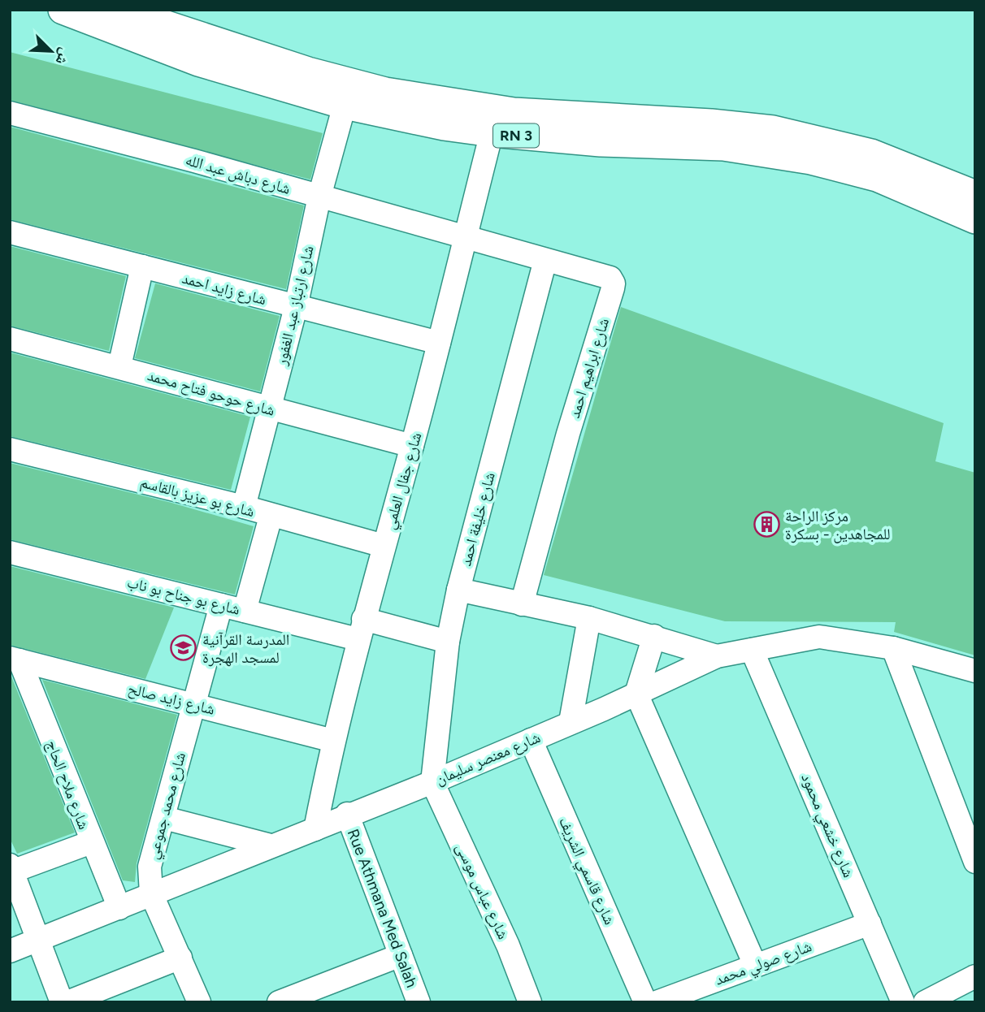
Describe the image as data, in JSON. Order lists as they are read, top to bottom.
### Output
{
  "streets": {
    "main road": ["RN 3"],
    "street": [
      "شارع دباش عبد الله",
      "شارع زايد احمد",
      "شارع ارتباز عبد الغفور",
      "شارع ابراهيم احمد",
      "شارع حوحو فتاح محمد",
      "شارع جفال العلمي",
      "شارع بو عزيز بالقاسم",
      "شارع خليفة احمد",
      "شارع بو جناح بو ناب",
      "شارع زايد صالح",
      "شارع معنصر سليمان",
      "شارع ملاح الحاج",
      "شارع محمد جموعي",
      "شارع خشعي محمود",
      "شارع قاسمي الشريف",
      "شارع عباس موسى",
      "Rue Athmana Med Salah",
      "شارع صولي محمد"
    ]
  },
  "crossings": [
    ["RN 3", "شارع ارتباز عبد الغفور"],
    ["RN 3", "شارع جفال العلمي"],
    ["شارع دباش عبد الله", "شارع ارتباز عبد الغفور"],
    ["شارع دباش عبد الله", "شارع ابراهيم احمد"],
    ["شارع دباش عبد الله", "شارع جفال العلمي"],
    ["شارع زايد احمد", "شارع ارتباز عبد الغفور"],
    ["شارع زايد احمد", "شارع جفال العلمي"],
    ["شارع ارتباز عبد الغفور", "شارع حوحو فتاح محمد"],
    ["شارع ارتباز عبد الغفور", "شارع بو عزيز بالقاسم"],
    ["شارع ابراهيم احمد", "شارع جفال العلمي"],
    ["شارع ابراهيم احمد", "شارع خليفة احمد"],
    ["شارع حوحو فتاح محمد", "شارع جفال العلمي"],
    ["شارع جفال العلمي", "شارع بو عزيز بالقاسم"],
    ["شارع جفال العلمي", "شارع بو جناح بو ناب"],
    ["شارع جفال العلمي", "شارع زايد صالح"],
    ["شارع جفال العلمي", "شارع معنصر سليمان"],
    ["شارع خليفة احمد", "شارع بو جناح بو ناب"],
    ["شارع خليفة احمد", "شارع معنصر سليمان"],
    ["شارع خليفة احمد", "شارع عباس موسى"],
    ["شارع بو جناح بو ناب", "شارع محمد جموعي"],
    ["شارع زايد صالح", "شارع ملاح الحاج"],
    ["شارع زايد صالح", "شارع محمد جموعي"],
    ["شارع معنصر سليمان", "شارع ملاح الحاج"],
    ["شارع معنصر سليمان", "شارع محمد جموعي"],
    ["شارع معنصر سليمان", "شارع خشعي محمود"],
    ["شارع معنصر سليمان", "شارع قاسمي الشريف"],
    ["شارع معنصر سليمان", "شارع عباس موسى"],
    ["شارع معنصر سليمان", "Rue Athmana Med Salah"],
    ["شارع خشعي محمود", "شارع صولي محمد"]
  ],
  "places": {
    "building": ["مركز الراحة للمجاهدين - بسكرة"],
    "school or university": ["المدرسة القرآنية لمسجد الهجرة"]
  },
  "north": "bottom right"
}
